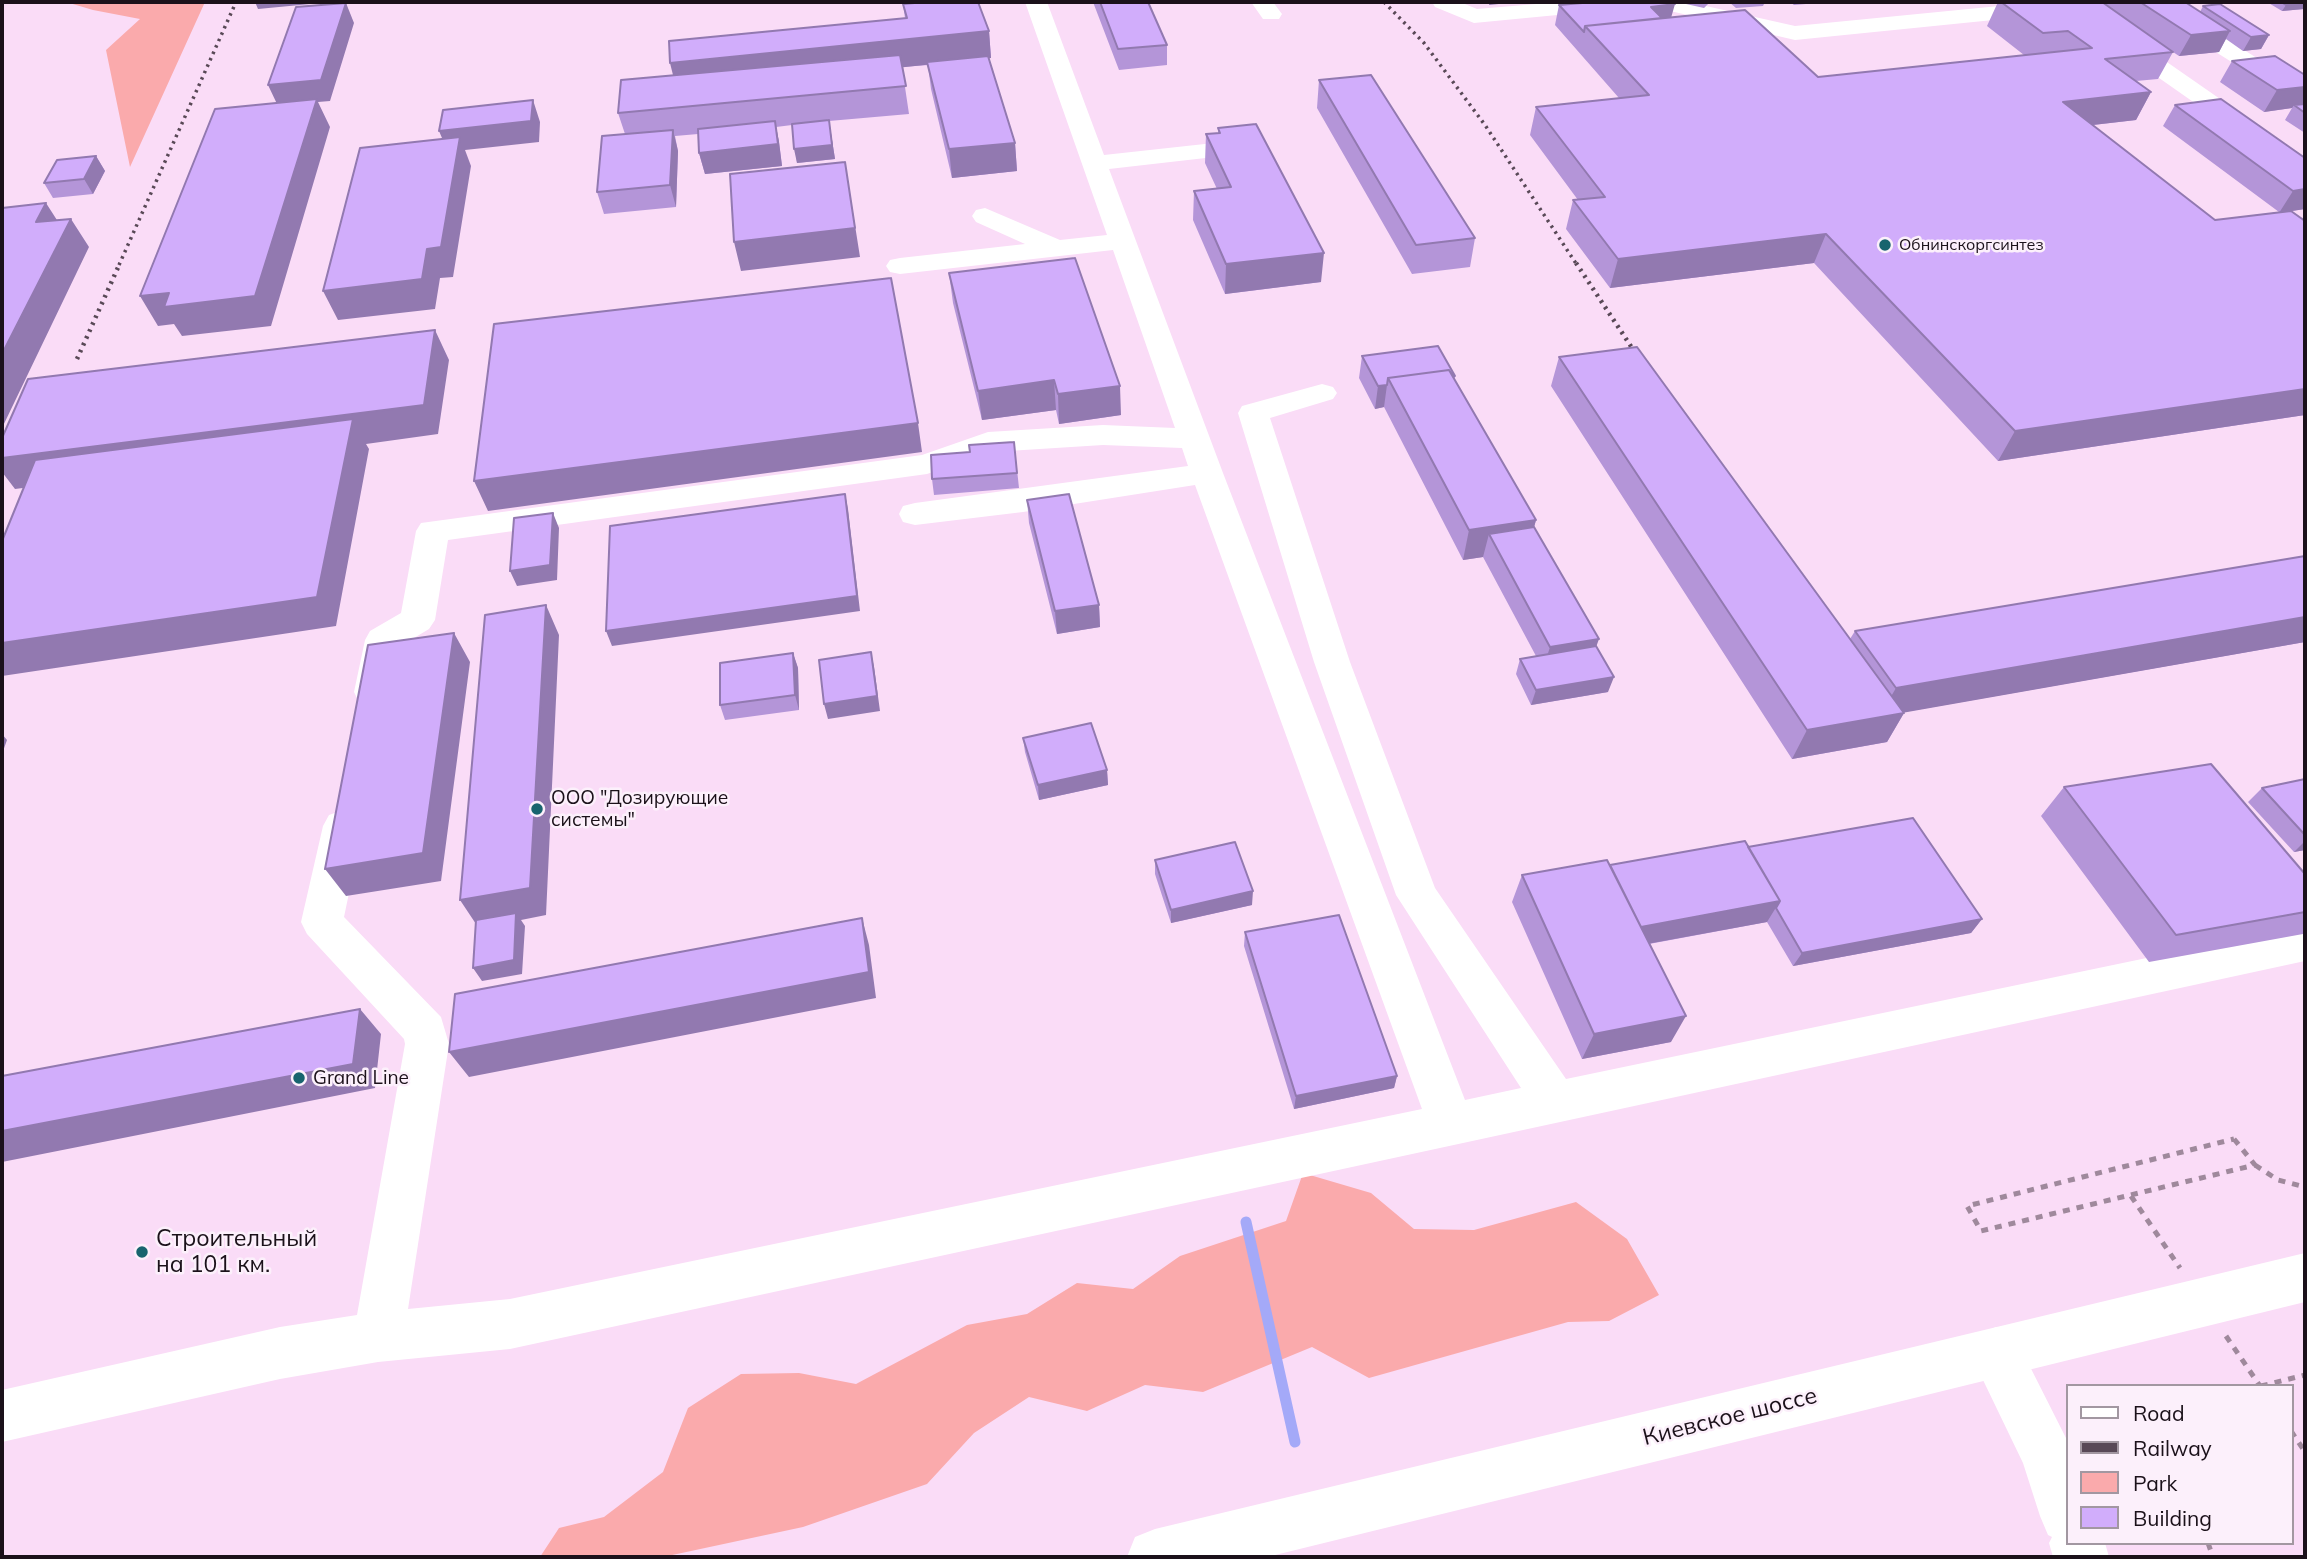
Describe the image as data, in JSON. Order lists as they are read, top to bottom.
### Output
{
  "streets": {
    "main road": ["Киевское шоссе"]
  },
  "places": [
    "Обнинскоргсинтез",
    "ООО \"Дозирующие системы\"",
    "Grand Line",
    "Строительный на 101 км."
  ],
  "legend": [
    "Road",
    "Railway",
    "Park",
    "Building"
  ]
}
